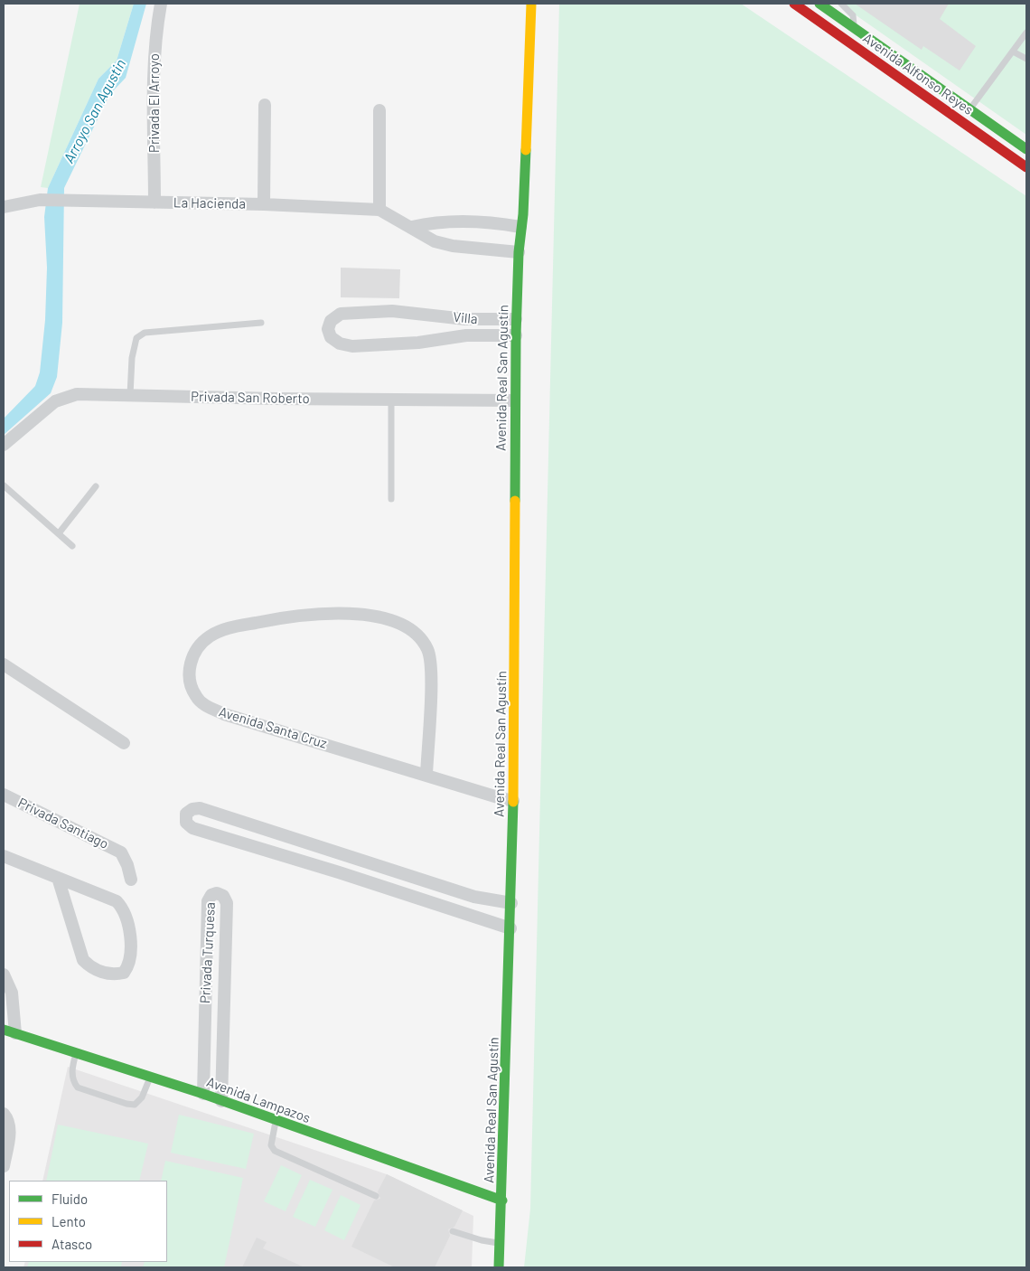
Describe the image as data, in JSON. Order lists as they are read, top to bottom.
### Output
{
  "streets": {
    "main road": ["Avenida Alfonso Reyes", "Avenida Real San Agustín", "Avenida Lampazos"],
    "street": [
      "Privada El Arroyo",
      "La Hacienda",
      "Villa",
      "Privada San Roberto",
      "Avenida Santa Cruz",
      "Privada Santiago",
      "Privada Turquesa"
    ]
  },
  "crossings": [
    ["Privada El Arroyo", "La Hacienda"],
    ["La Hacienda", "Avenida Real San Agustín"],
    ["Villa", "Avenida Real San Agustín"],
    ["Avenida Real San Agustín", "Privada San Roberto"],
    ["Avenida Real San Agustín", "Avenida Santa Cruz"],
    ["Avenida Real San Agustín", "Avenida Lampazos"],
    ["Privada Turquesa", "Avenida Lampazos"]
  ],
  "water": ["Arroyo San Agustin"],
  "legend": ["Fluido", "Lento", "Atasco"]
}
